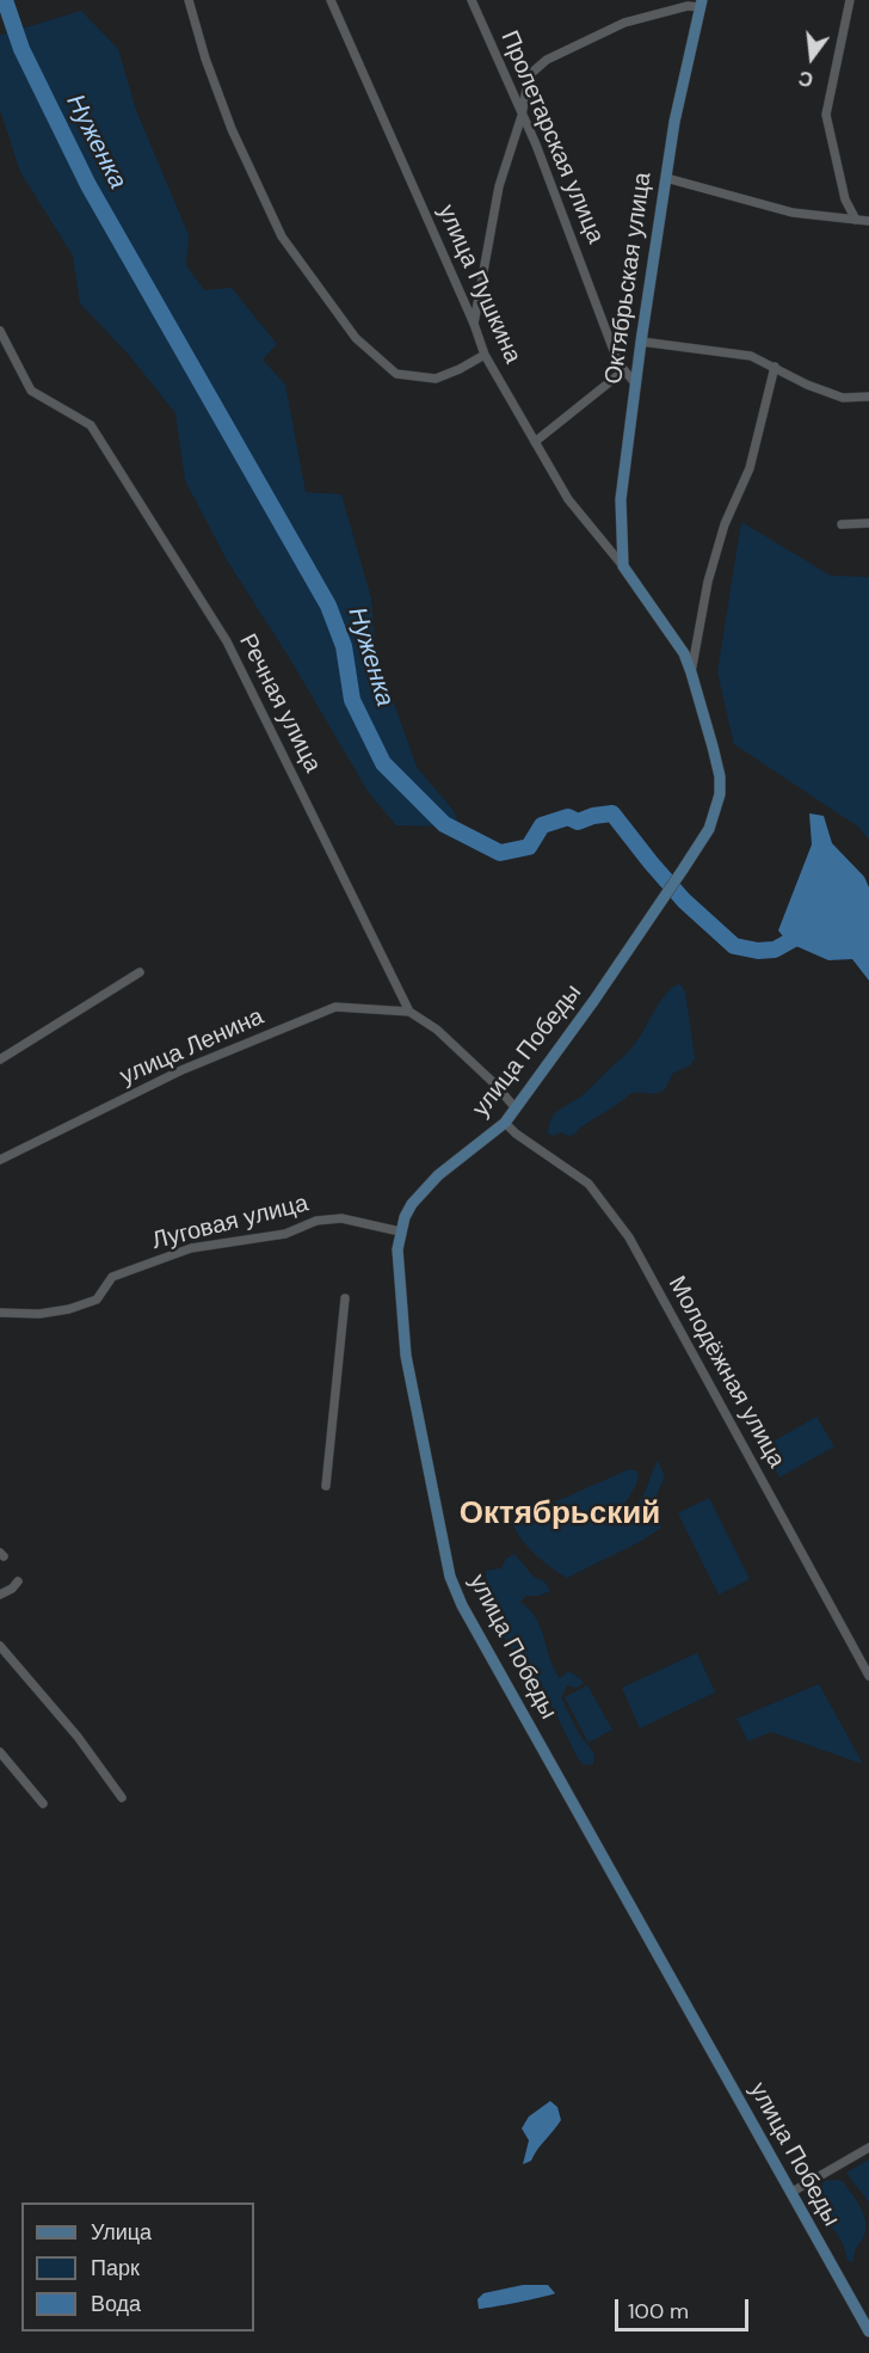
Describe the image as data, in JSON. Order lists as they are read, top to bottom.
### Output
{
  "streets": {
    "street": [
      "Пролетарская улица",
      "Октябрьская улица",
      "улица Пушкина",
      "Речная улица",
      "улица Ленина",
      "улица Победы",
      "Луговая улица",
      "Молодёжная улица"
    ]
  },
  "crossings": [
    ["Пролетарская улица", "Октябрьская улица"],
    ["Октябрьская улица", "улица Пушкина"],
    ["Октябрьская улица", "улица Победы"],
    ["улица Пушкина", "улица Победы"],
    ["Речная улица", "улица Ленина"],
    ["улица Победы", "Луговая улица"],
    ["улица Победы", "Молодёжная улица"]
  ],
  "districts": ["Октябрьский"],
  "water": ["Нуженка"],
  "legend": ["Улица", "Парк", "Вода"],
  "scale_bar": "100 m",
  "north": "bottom"
}
